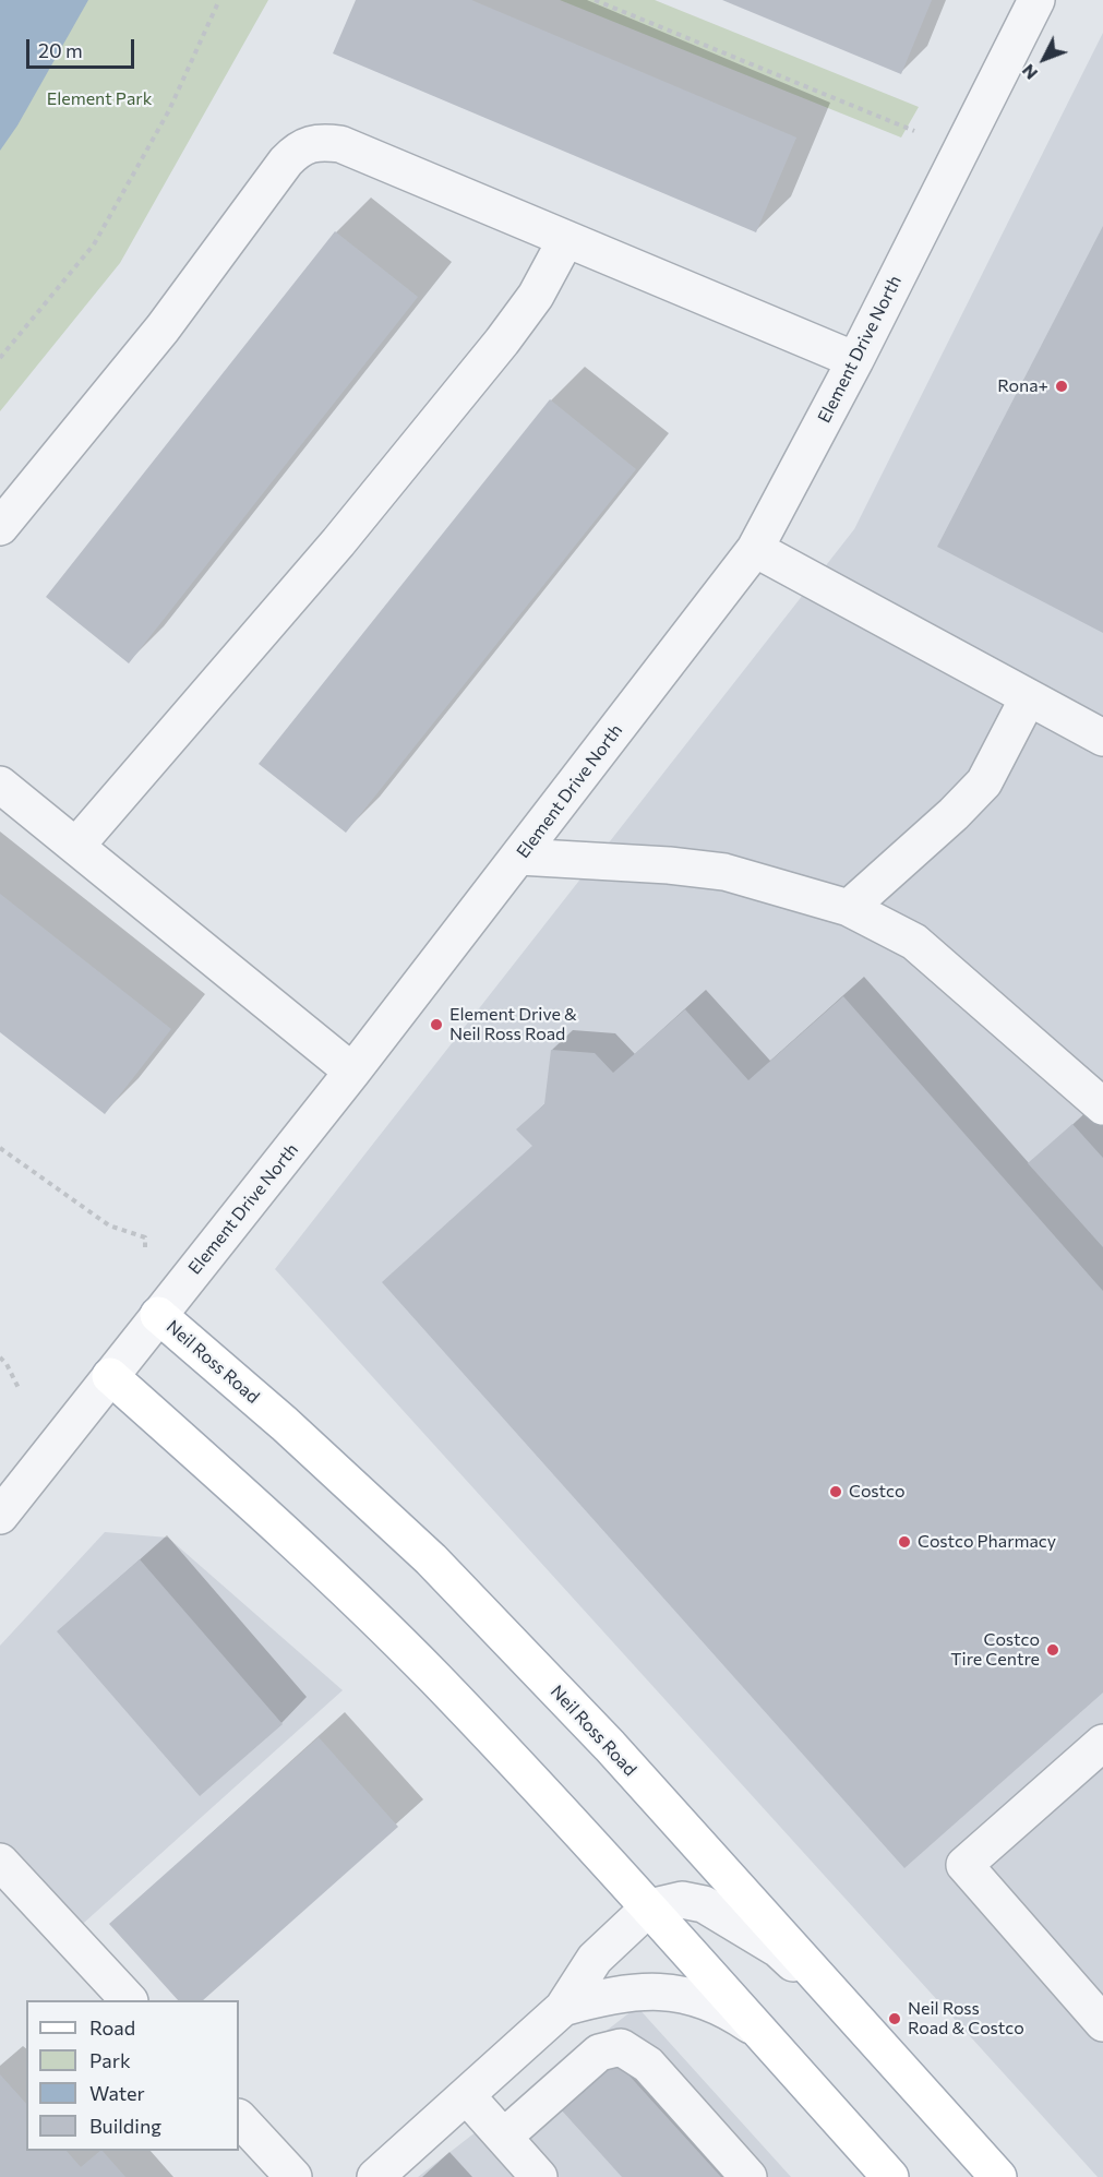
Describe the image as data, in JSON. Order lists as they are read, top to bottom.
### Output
{
  "streets": {
    "main road": ["Neil Ross Road"],
    "street": ["Element Drive North"]
  },
  "crossings": [
    ["Element Drive North", "Neil Ross Road"]
  ],
  "parks": ["Element Park"],
  "places": [
    "Rona+",
    "Element Drive & Neil Ross Road",
    "Costco",
    "Costco Pharmacy",
    "Costco Tire Centre",
    "Neil Ross Road & Costco"
  ],
  "legend": [
    "Road",
    "Park",
    "Water",
    "Building"
  ],
  "scale_bar": "20 m",
  "north": "bottom left"
}
